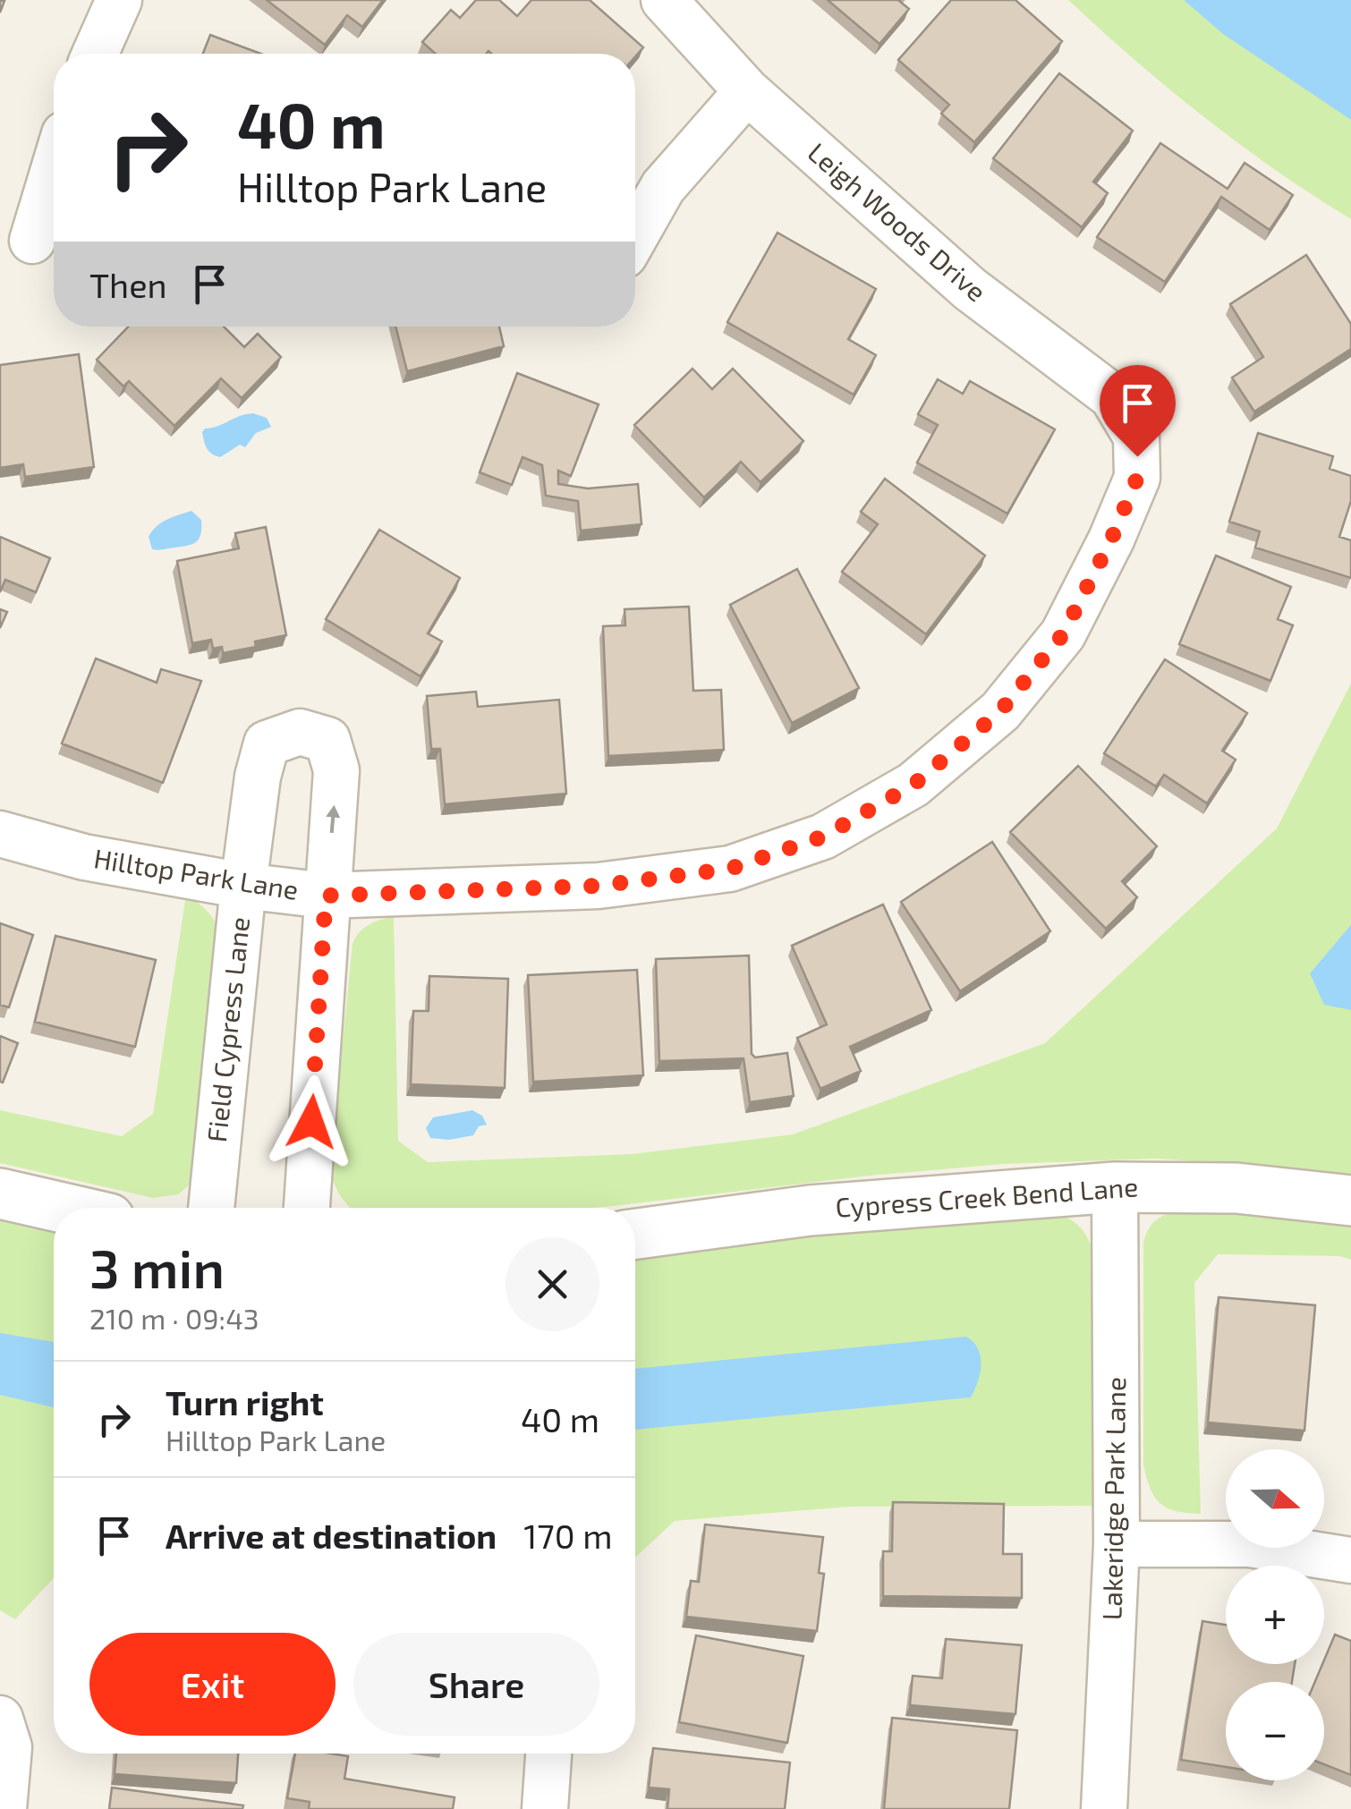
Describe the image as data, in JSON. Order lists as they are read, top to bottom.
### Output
{
  "streets": {
    "street": [
      "Leigh Woods Drive",
      "Hilltop Park Lane",
      "Field Cypress Lane",
      "Cypress Creek Bend Lane",
      "Lakeridge Park Lane"
    ]
  },
  "crossings": [
    ["Leigh Woods Drive", "Hilltop Park Lane"],
    ["Hilltop Park Lane", "Field Cypress Lane"],
    ["Cypress Creek Bend Lane", "Lakeridge Park Lane"]
  ],
  "north": "right",
  "page": {
    "turn": ["40 m", "Hilltop Park Lane"],
    "then": "Then",
    "heading": ["3 min", "210 m · 09:43"],
    "list": [
      {
        "name": "Turn right",
        "note": "Hilltop Park Lane",
        "value": "40 m"
      },
      {
        "name": "Arrive at destination",
        "value": "170 m"
      }
    ],
    "map_buttons": ["+", "−"],
    "buttons": ["Exit", "Share"]
  }
}
